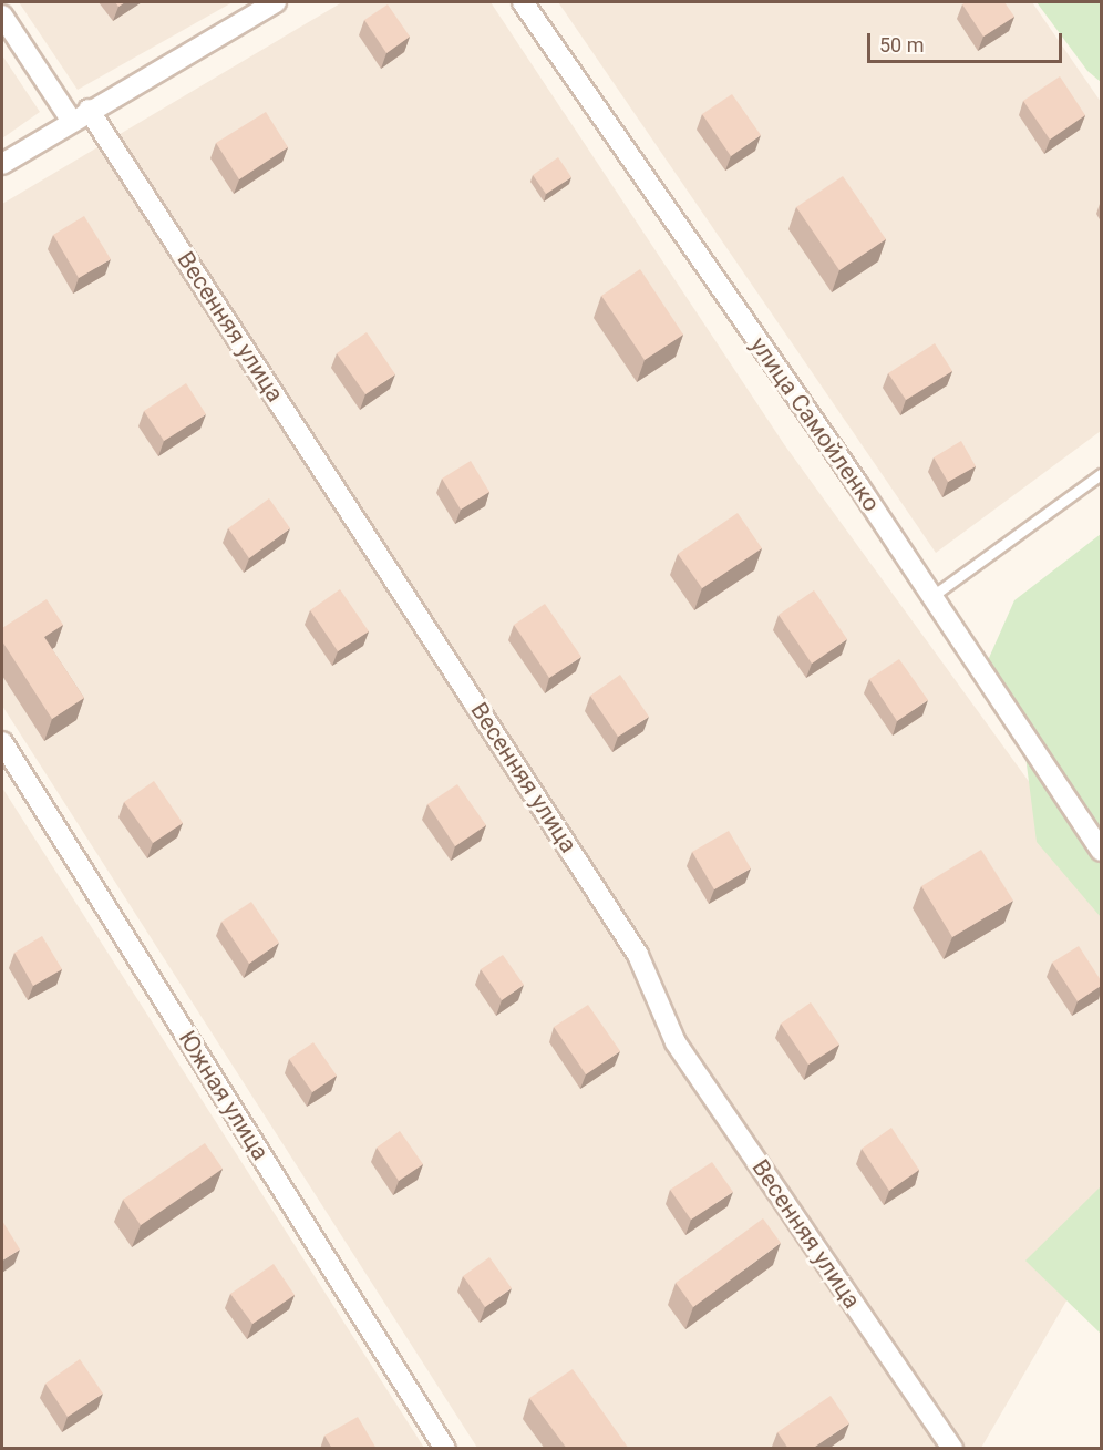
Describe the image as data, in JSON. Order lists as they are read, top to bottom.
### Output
{
  "streets": {
    "street": ["Весенняя улица", "улица Самойленко", "Южная улица"]
  },
  "scale_bar": "50 m"
}
